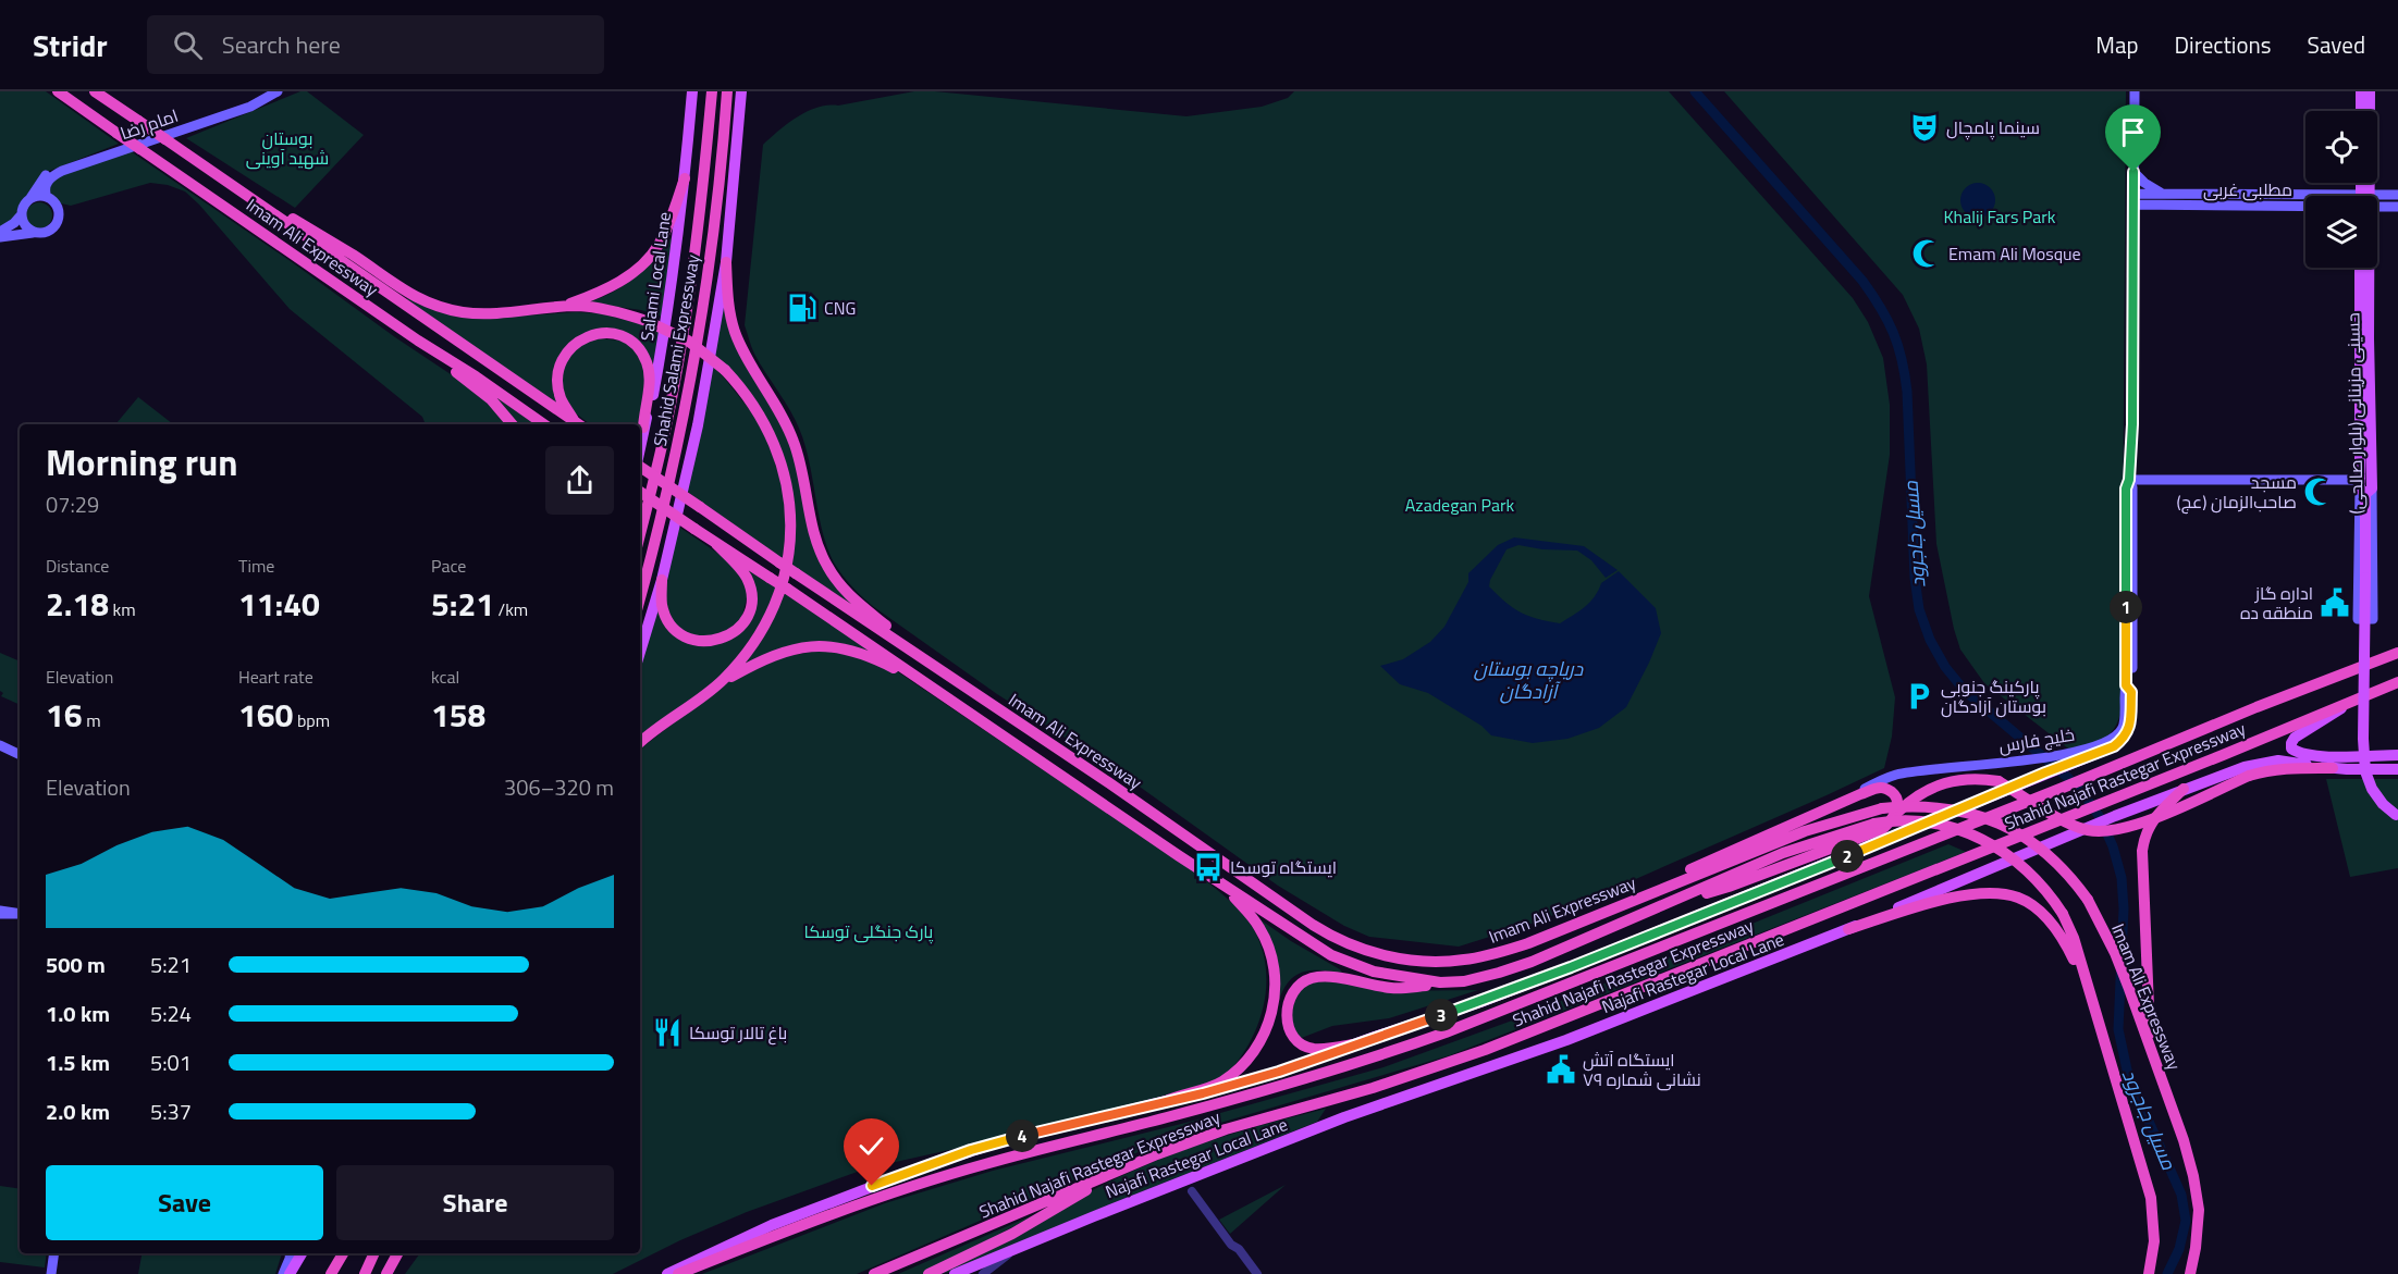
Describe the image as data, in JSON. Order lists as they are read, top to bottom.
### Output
{
  "streets": {
    "highway": ["Imam Ali Expressway", "Shahid Salami Expressway", "Shahid Najafi Rastegar Expressway"],
    "main road": [
      "امام رضا",
      "مطلبی غربی",
      "Salami Local Lane",
      "حسینی مزینانی (بلوار صالحی)",
      "خلیج فارس",
      "Najafi Rastegar Local Lane"
    ]
  },
  "crossings": [
    ["مطلبی غربی", "خلیج فارس"]
  ],
  "water": ["مسیل جاجرود", "دریاچه بوستان آزادگان"],
  "parks": [
    "بوستان شهید آوینی",
    "Khalij Fars Park",
    "Azadegan Park",
    "پارک جنگلی توسکا"
  ],
  "places": {
    "theatre": ["سینما پامچال"],
    "mosque": ["Emam Ali Mosque", "مسجد صاحب‌الزمان (عج)"],
    "fuel station": ["CNG"],
    "public building": ["اداره گاز منطقه ده", "ایستگاه آتش نشانی شماره ۷۹"],
    "parking": ["پارکینگ جنوبی بوستان آزادگان"],
    "bus stop": ["ایستگاه توسکا"],
    "restaurant": ["باغ تالار توسکا"]
  },
  "page": {
    "header": "Stridr",
    "search": "Search here",
    "nav": ["Map", "Directions", "Saved"],
    "heading": ["Morning run", "07:29"],
    "stats": [
      ["Distance", "2.18 km"],
      ["Time", "11:40"],
      ["Pace", "5:21 /km"],
      ["Elevation", "16 m"],
      ["Heart rate", "160 bpm"],
      ["kcal", "158"]
    ],
    "pins": [
      "1",
      "2",
      "3",
      "4"
    ],
    "chart": ["Elevation", "306–320 m"],
    "list": [
      {
        "name": "500 m",
        "note": "5:21"
      },
      {
        "name": "1.0 km",
        "note": "5:24"
      },
      {
        "name": "1.5 km",
        "note": "5:01"
      },
      {
        "name": "2.0 km",
        "note": "5:37"
      }
    ],
    "buttons": ["Save", "Share"]
  }
}
